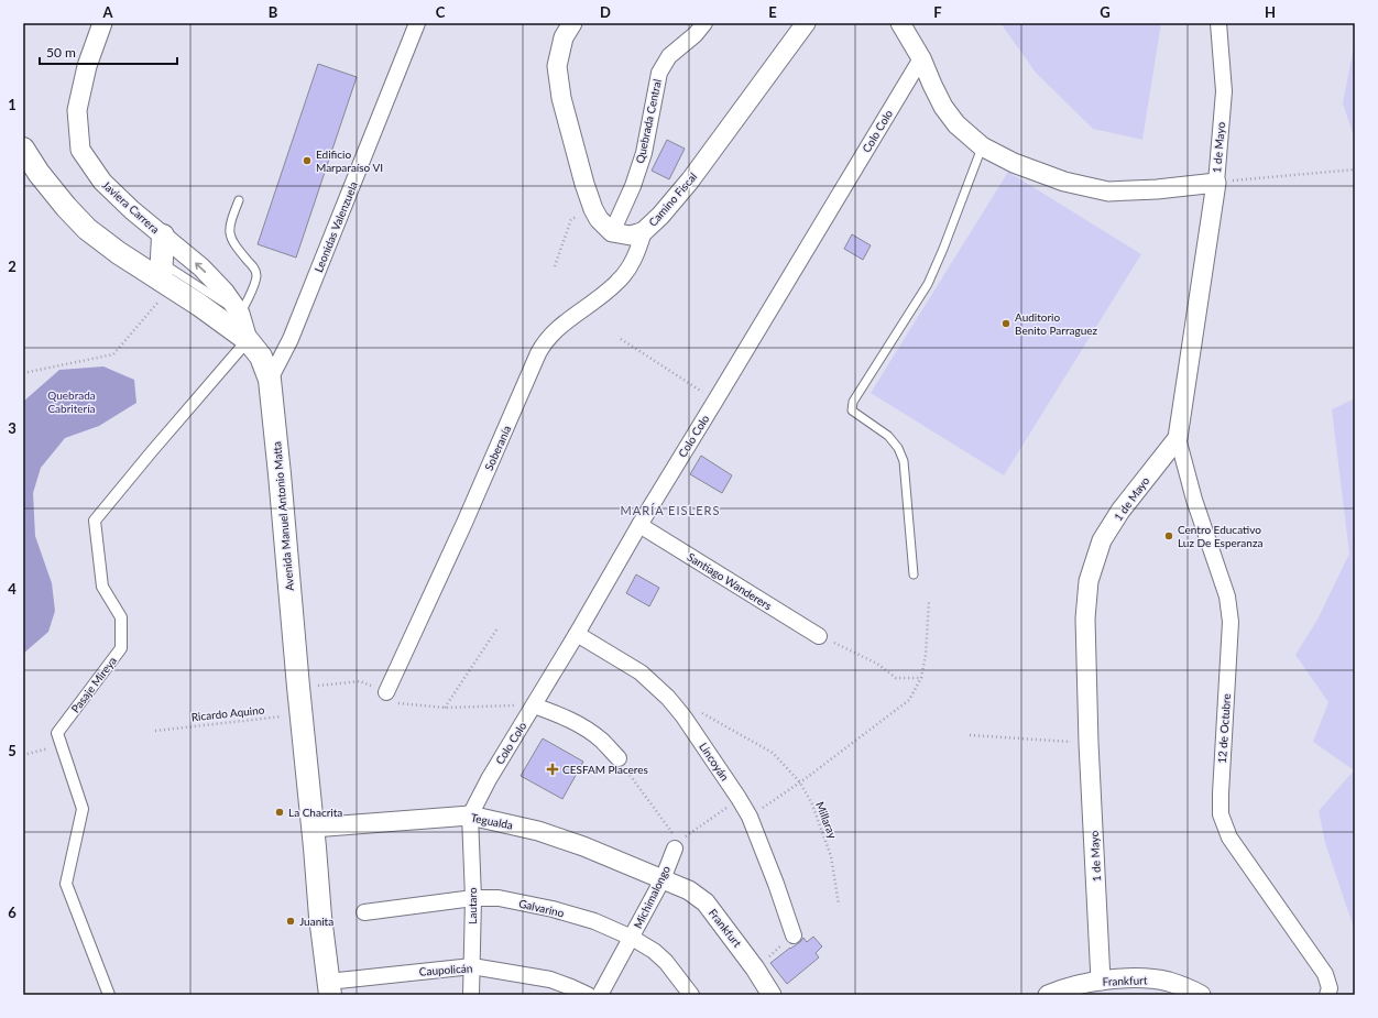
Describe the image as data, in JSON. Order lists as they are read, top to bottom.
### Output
{
  "streets": {
    "main road": ["Avenida Manuel Antonio Matta"],
    "street": [
      "Quebrada Central",
      "Colo Colo",
      "1 de Mayo",
      "Camino Fiscal",
      "Javiera Carrera",
      "Leonidas Valenzuela",
      "Soberanía",
      "Santiago Wanderers",
      "Pasaje Mireya",
      "12 de Octubre",
      "Lincoyán",
      "Tegualda",
      "Michimalongo",
      "Lautaro",
      "Galvarino",
      "Frankfurt",
      "Caupolicán"
    ],
    "path": ["Ricardo Aquino", "Millaray"]
  },
  "crossings": [
    ["Quebrada Central", "Camino Fiscal"],
    ["Colo Colo", "Santiago Wanderers"],
    ["Colo Colo", "Lincoyán"],
    ["Colo Colo", "Tegualda"],
    ["Colo Colo", "Lautaro"],
    ["1 de Mayo", "12 de Octubre"],
    ["1 de Mayo", "Frankfurt"],
    ["Camino Fiscal", "Soberanía"],
    ["Javiera Carrera", "Avenida Manuel Antonio Matta"],
    ["Javiera Carrera", "Pasaje Mireya"],
    ["Leonidas Valenzuela", "Avenida Manuel Antonio Matta"],
    ["Avenida Manuel Antonio Matta", "Pasaje Mireya"],
    ["Avenida Manuel Antonio Matta", "Ricardo Aquino"],
    ["Avenida Manuel Antonio Matta", "Tegualda"],
    ["Avenida Manuel Antonio Matta", "Caupolicán"],
    ["Tegualda", "Michimalongo"],
    ["Tegualda", "Lautaro"],
    ["Tegualda", "Frankfurt"],
    ["Michimalongo", "Galvarino"],
    ["Michimalongo", "Frankfurt"],
    ["Lautaro", "Galvarino"],
    ["Lautaro", "Caupolicán"]
  ],
  "districts": ["MARÍA EISLERS"],
  "parks": ["Quebrada Cabritería"],
  "places": {
    "other": [
      "Edificio Marparaíso VI",
      "Auditorio Benito Parraguez",
      "Centro Educativo Luz De Esperanza",
      "La Chacrita",
      "Juanita"
    ],
    "health": ["CESFAM Placeres"]
  },
  "scale_bar": "50 m",
  "grid": {
    "columns": [
      "A",
      "B",
      "C",
      "D",
      "E",
      "F",
      "G",
      "H"
    ],
    "rows": [
      "1",
      "2",
      "3",
      "4",
      "5",
      "6"
    ]
  }
}
